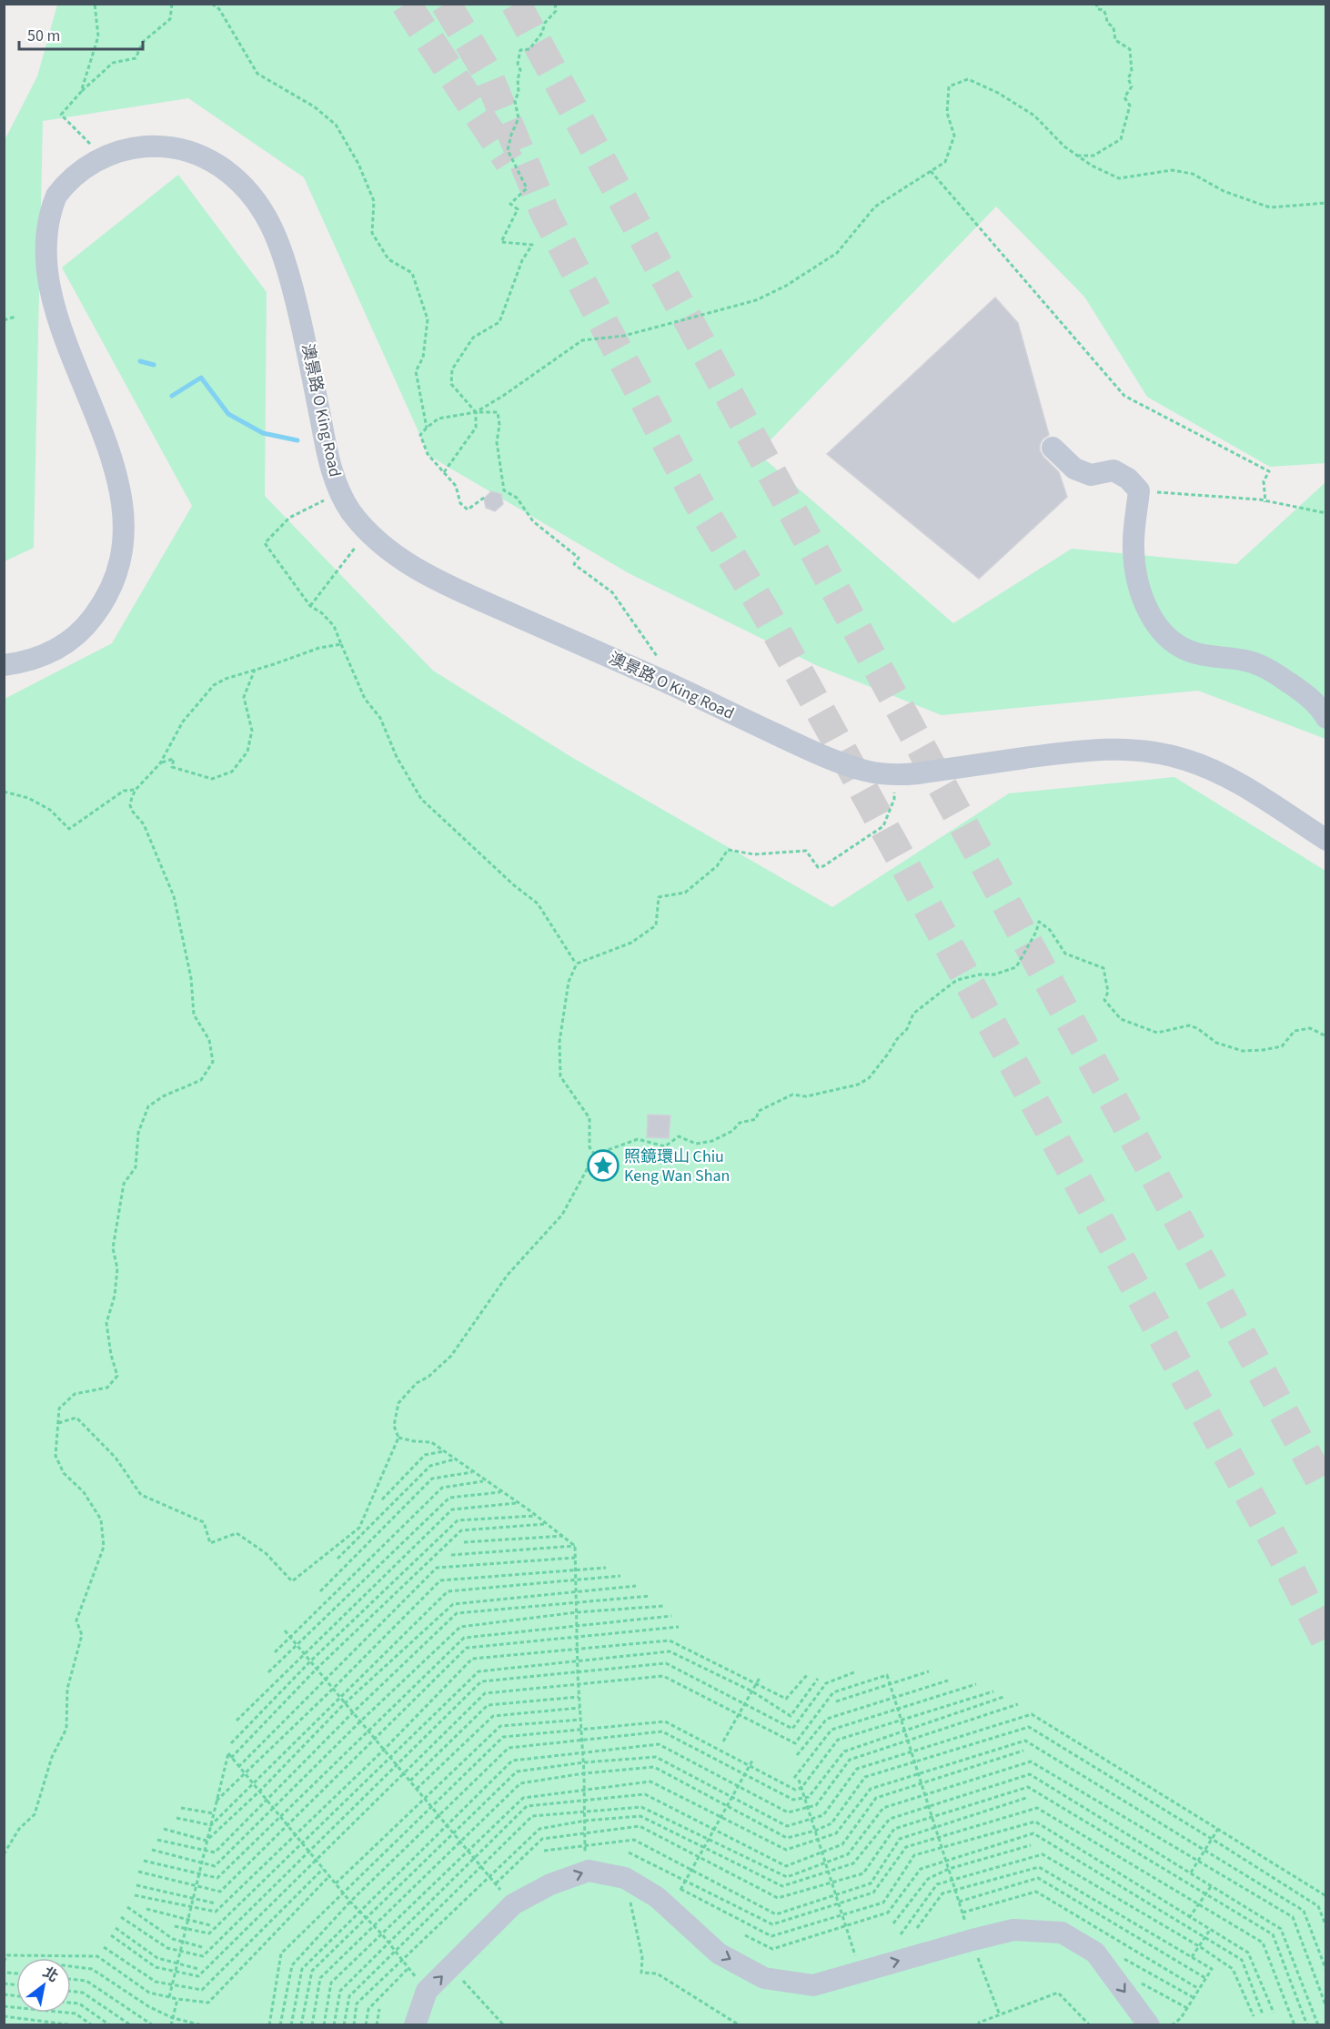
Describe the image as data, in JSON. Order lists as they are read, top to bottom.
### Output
{
  "streets": {
    "street": ["澳景路 O King Road"]
  },
  "places": {
    "place": ["照鏡環山 Chiu Keng Wan Shan"]
  },
  "scale_bar": "50 m",
  "north": "top right"
}
